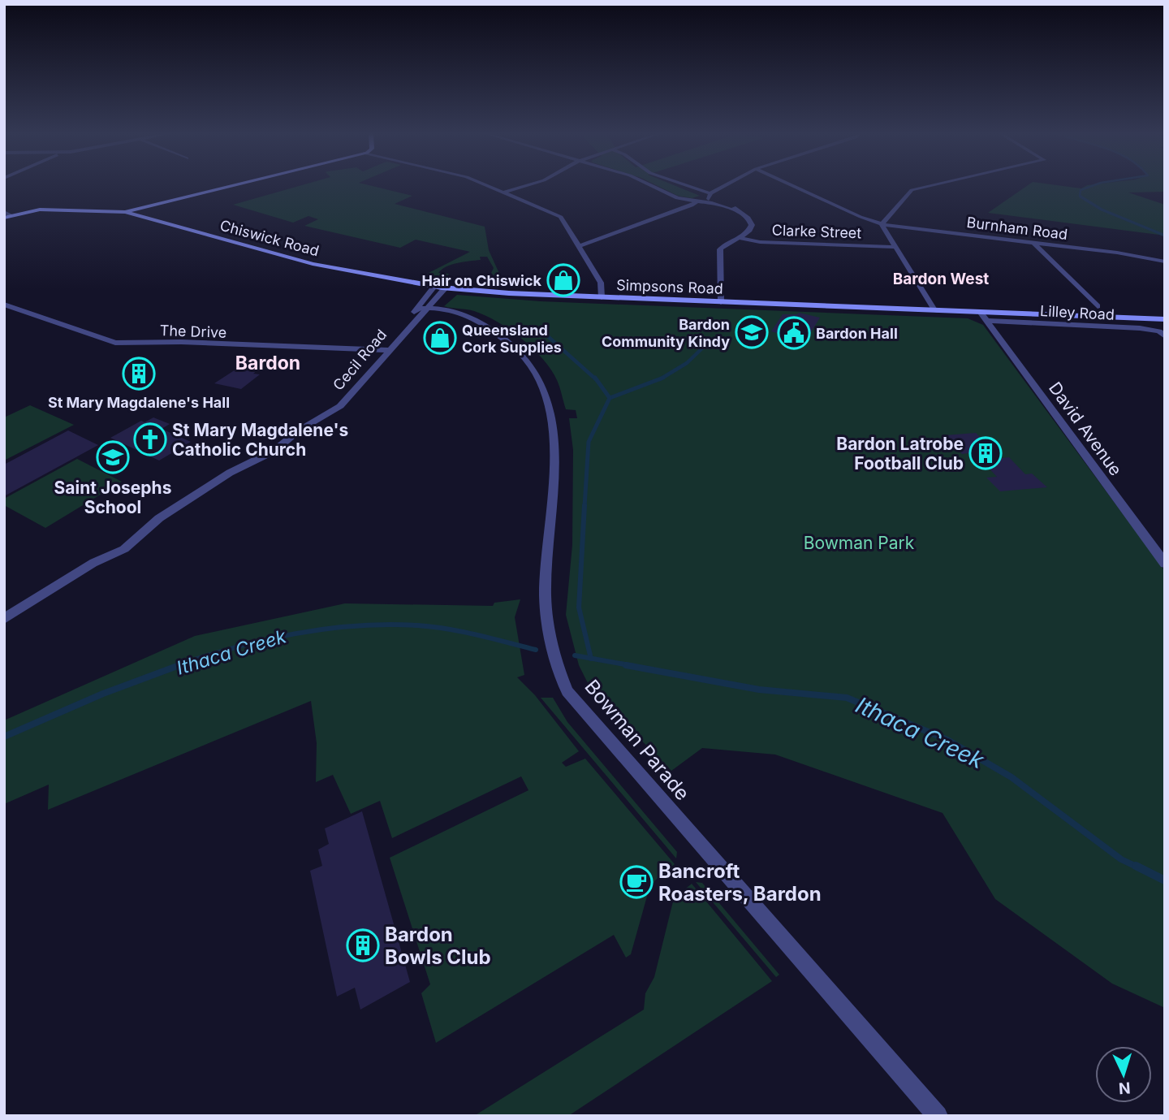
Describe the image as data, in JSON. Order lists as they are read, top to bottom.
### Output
{
  "streets": {
    "main road": ["Chiswick Road", "Simpsons Road"],
    "street": [
      "Burnham Road",
      "Clarke Street",
      "Lilley Road",
      "The Drive",
      "Cecil Road",
      "David Avenue",
      "Bowman Parade"
    ]
  },
  "crossings": [
    ["Chiswick Road", "Simpsons Road"],
    ["Chiswick Road", "Cecil Road"],
    ["Simpsons Road", "Lilley Road"],
    ["Simpsons Road", "David Avenue"],
    ["Lilley Road", "David Avenue"],
    ["The Drive", "Cecil Road"],
    ["Cecil Road", "Bowman Parade"]
  ],
  "districts": ["Bardon West", "Bardon"],
  "water": ["Ithaca Creek"],
  "parks": ["Bowman Park"],
  "places": {
    "shop": ["Hair on Chiswick", "Queensland Cork Supplies"],
    "school or university": ["Bardon Community Kindy", "Saint Josephs School"],
    "public building": ["Bardon Hall"],
    "building": ["St Mary Magdalene's Hall", "Bardon Latrobe Football Club", "Bardon Bowls Club"],
    "church": ["St Mary Magdalene's Catholic Church"],
    "cafe": ["Bancroft Roasters, Bardon"]
  },
  "north": "bottom"
}
